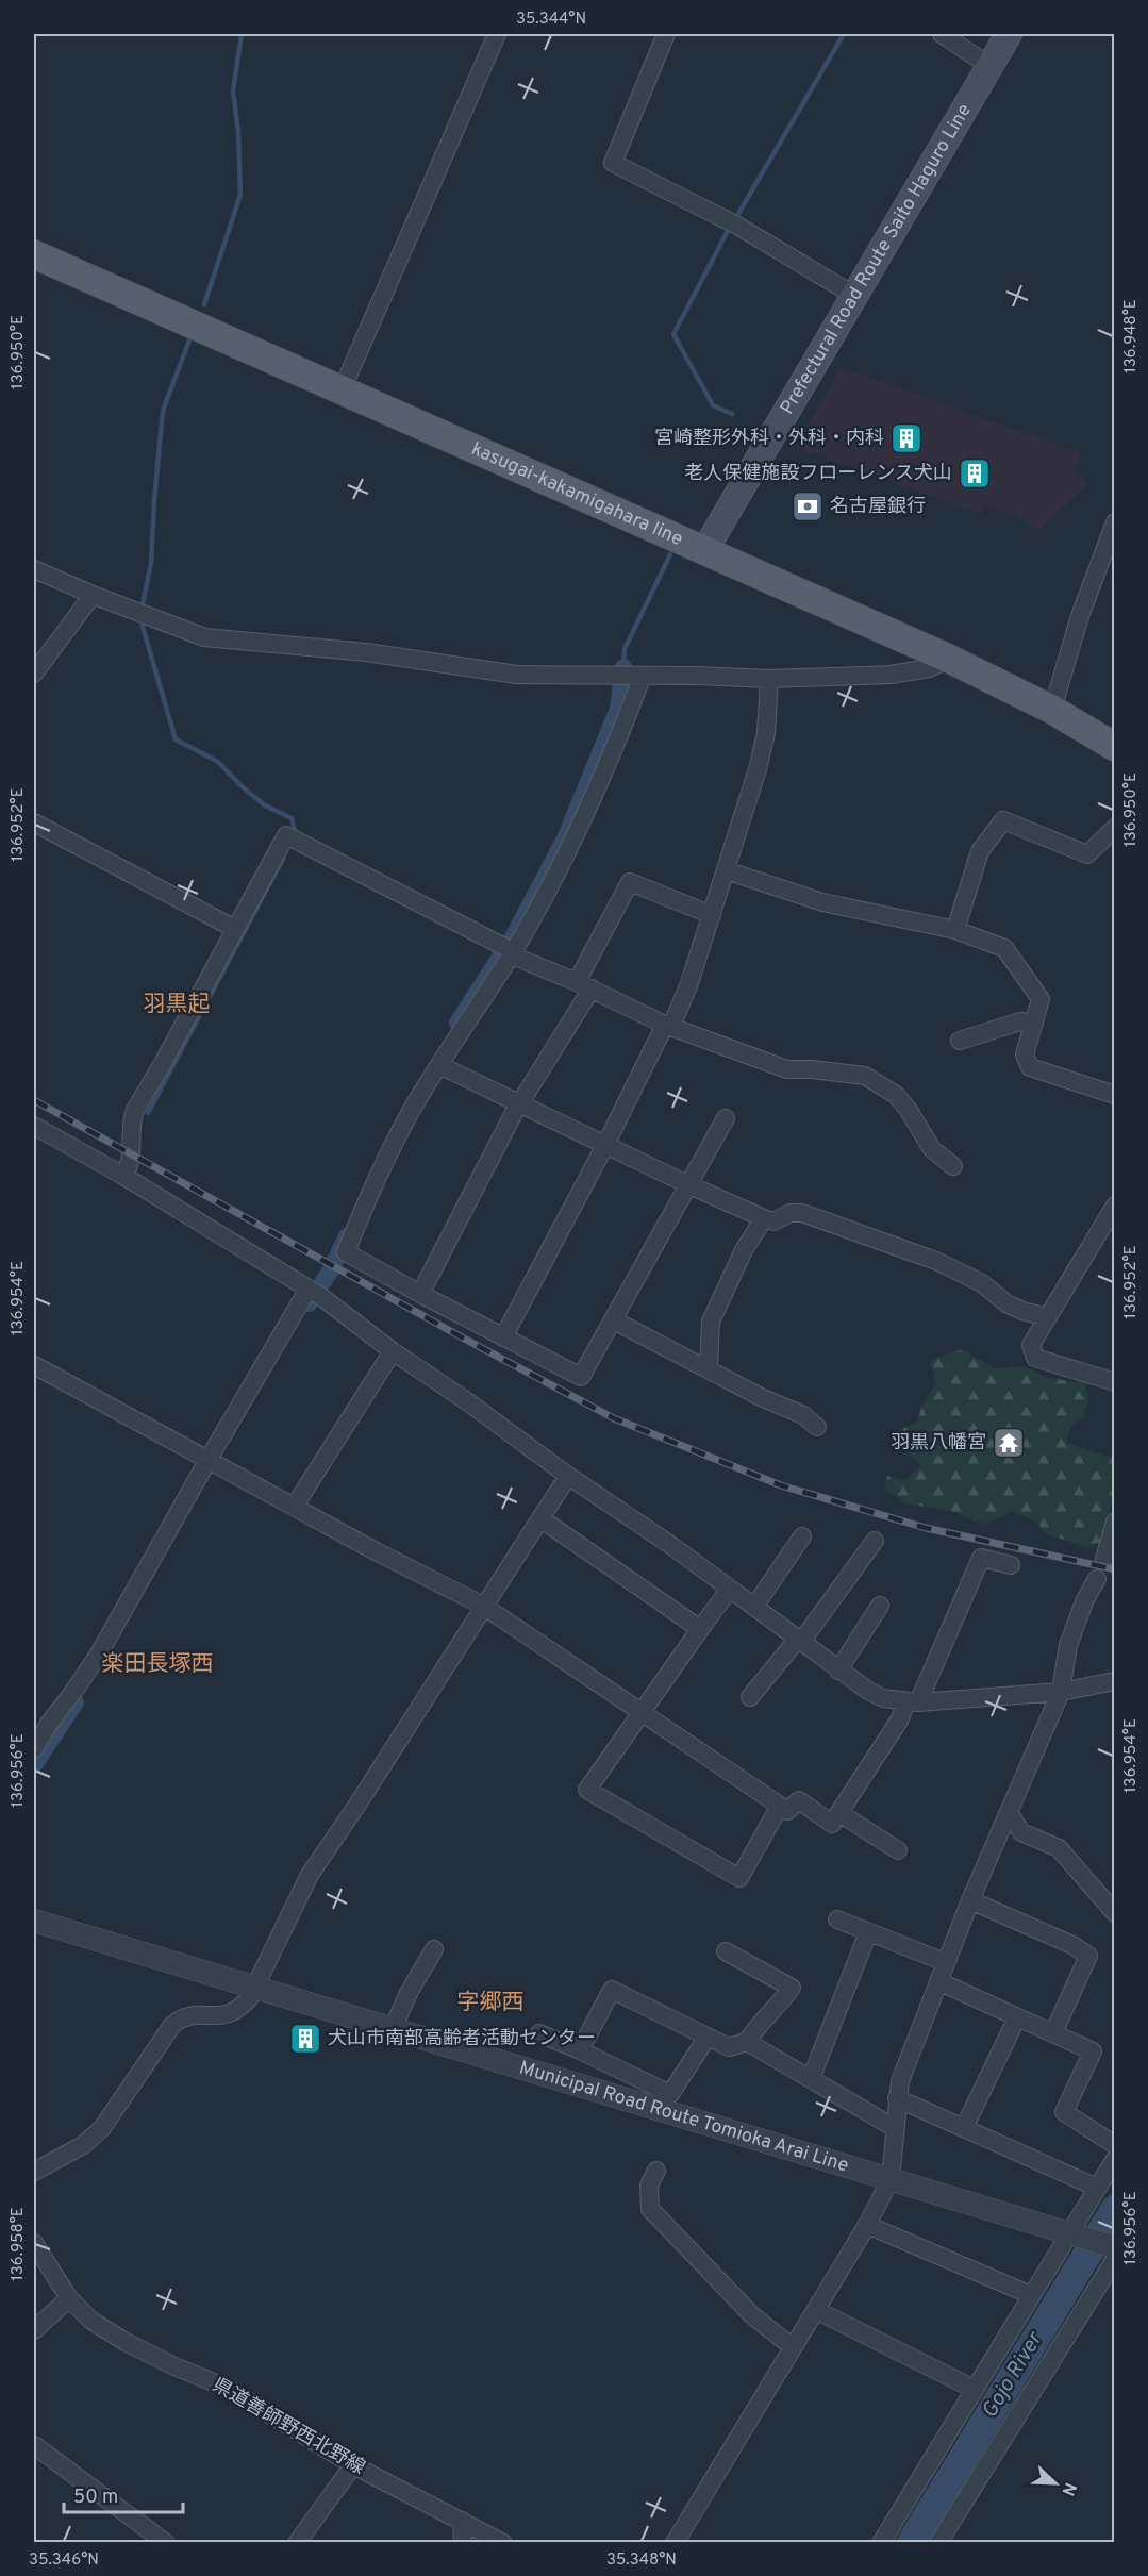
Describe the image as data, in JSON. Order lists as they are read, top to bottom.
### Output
{
  "streets": {
    "main road": ["Prefectural Road Route Saito Haguro Line", "kasugai-kakamigahara line"],
    "street": ["Municipal Road Route Tomioka Arai Line", "県道善師野西北野線"]
  },
  "crossings": [
    ["Prefectural Road Route Saito Haguro Line", "kasugai-kakamigahara line"]
  ],
  "districts": ["羽黒起", "楽田長塚西", "字郷西"],
  "water": ["Gojo River"],
  "places": {
    "building": ["宮崎整形外科・外科・内科", "老人保健施設フローレンス犬山", "犬山市南部高齢者活動センター"],
    "bank": ["名古屋銀行"],
    "temple": ["羽黒八幡宮"]
  },
  "scale_bar": "50 m",
  "north": "bottom right",
  "coordinates": [
    "35.344°N",
    "136.948°E",
    "136.950°E",
    "136.952°E",
    "136.954°E",
    "136.956°E",
    "136.958°E",
    "35.346°N",
    "35.348°N"
  ]
}
